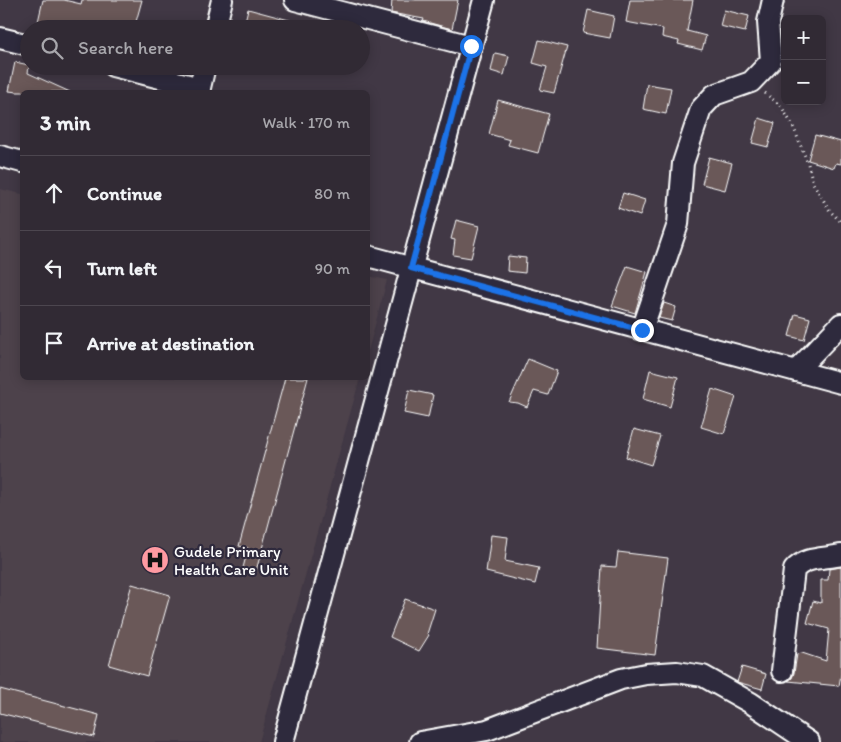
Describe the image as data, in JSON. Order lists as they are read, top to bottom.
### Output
{
  "places": {
    "hospital": ["Gudele Primary Health Care Unit"]
  },
  "page": {
    "map_buttons": ["+", "−"],
    "search": "Search here",
    "heading": ["3 min", "Walk · 170 m"],
    "list": [
      ["Continue", "80 m"],
      ["Turn left", "90 m"],
      "Arrive at destination"
    ]
  }
}
